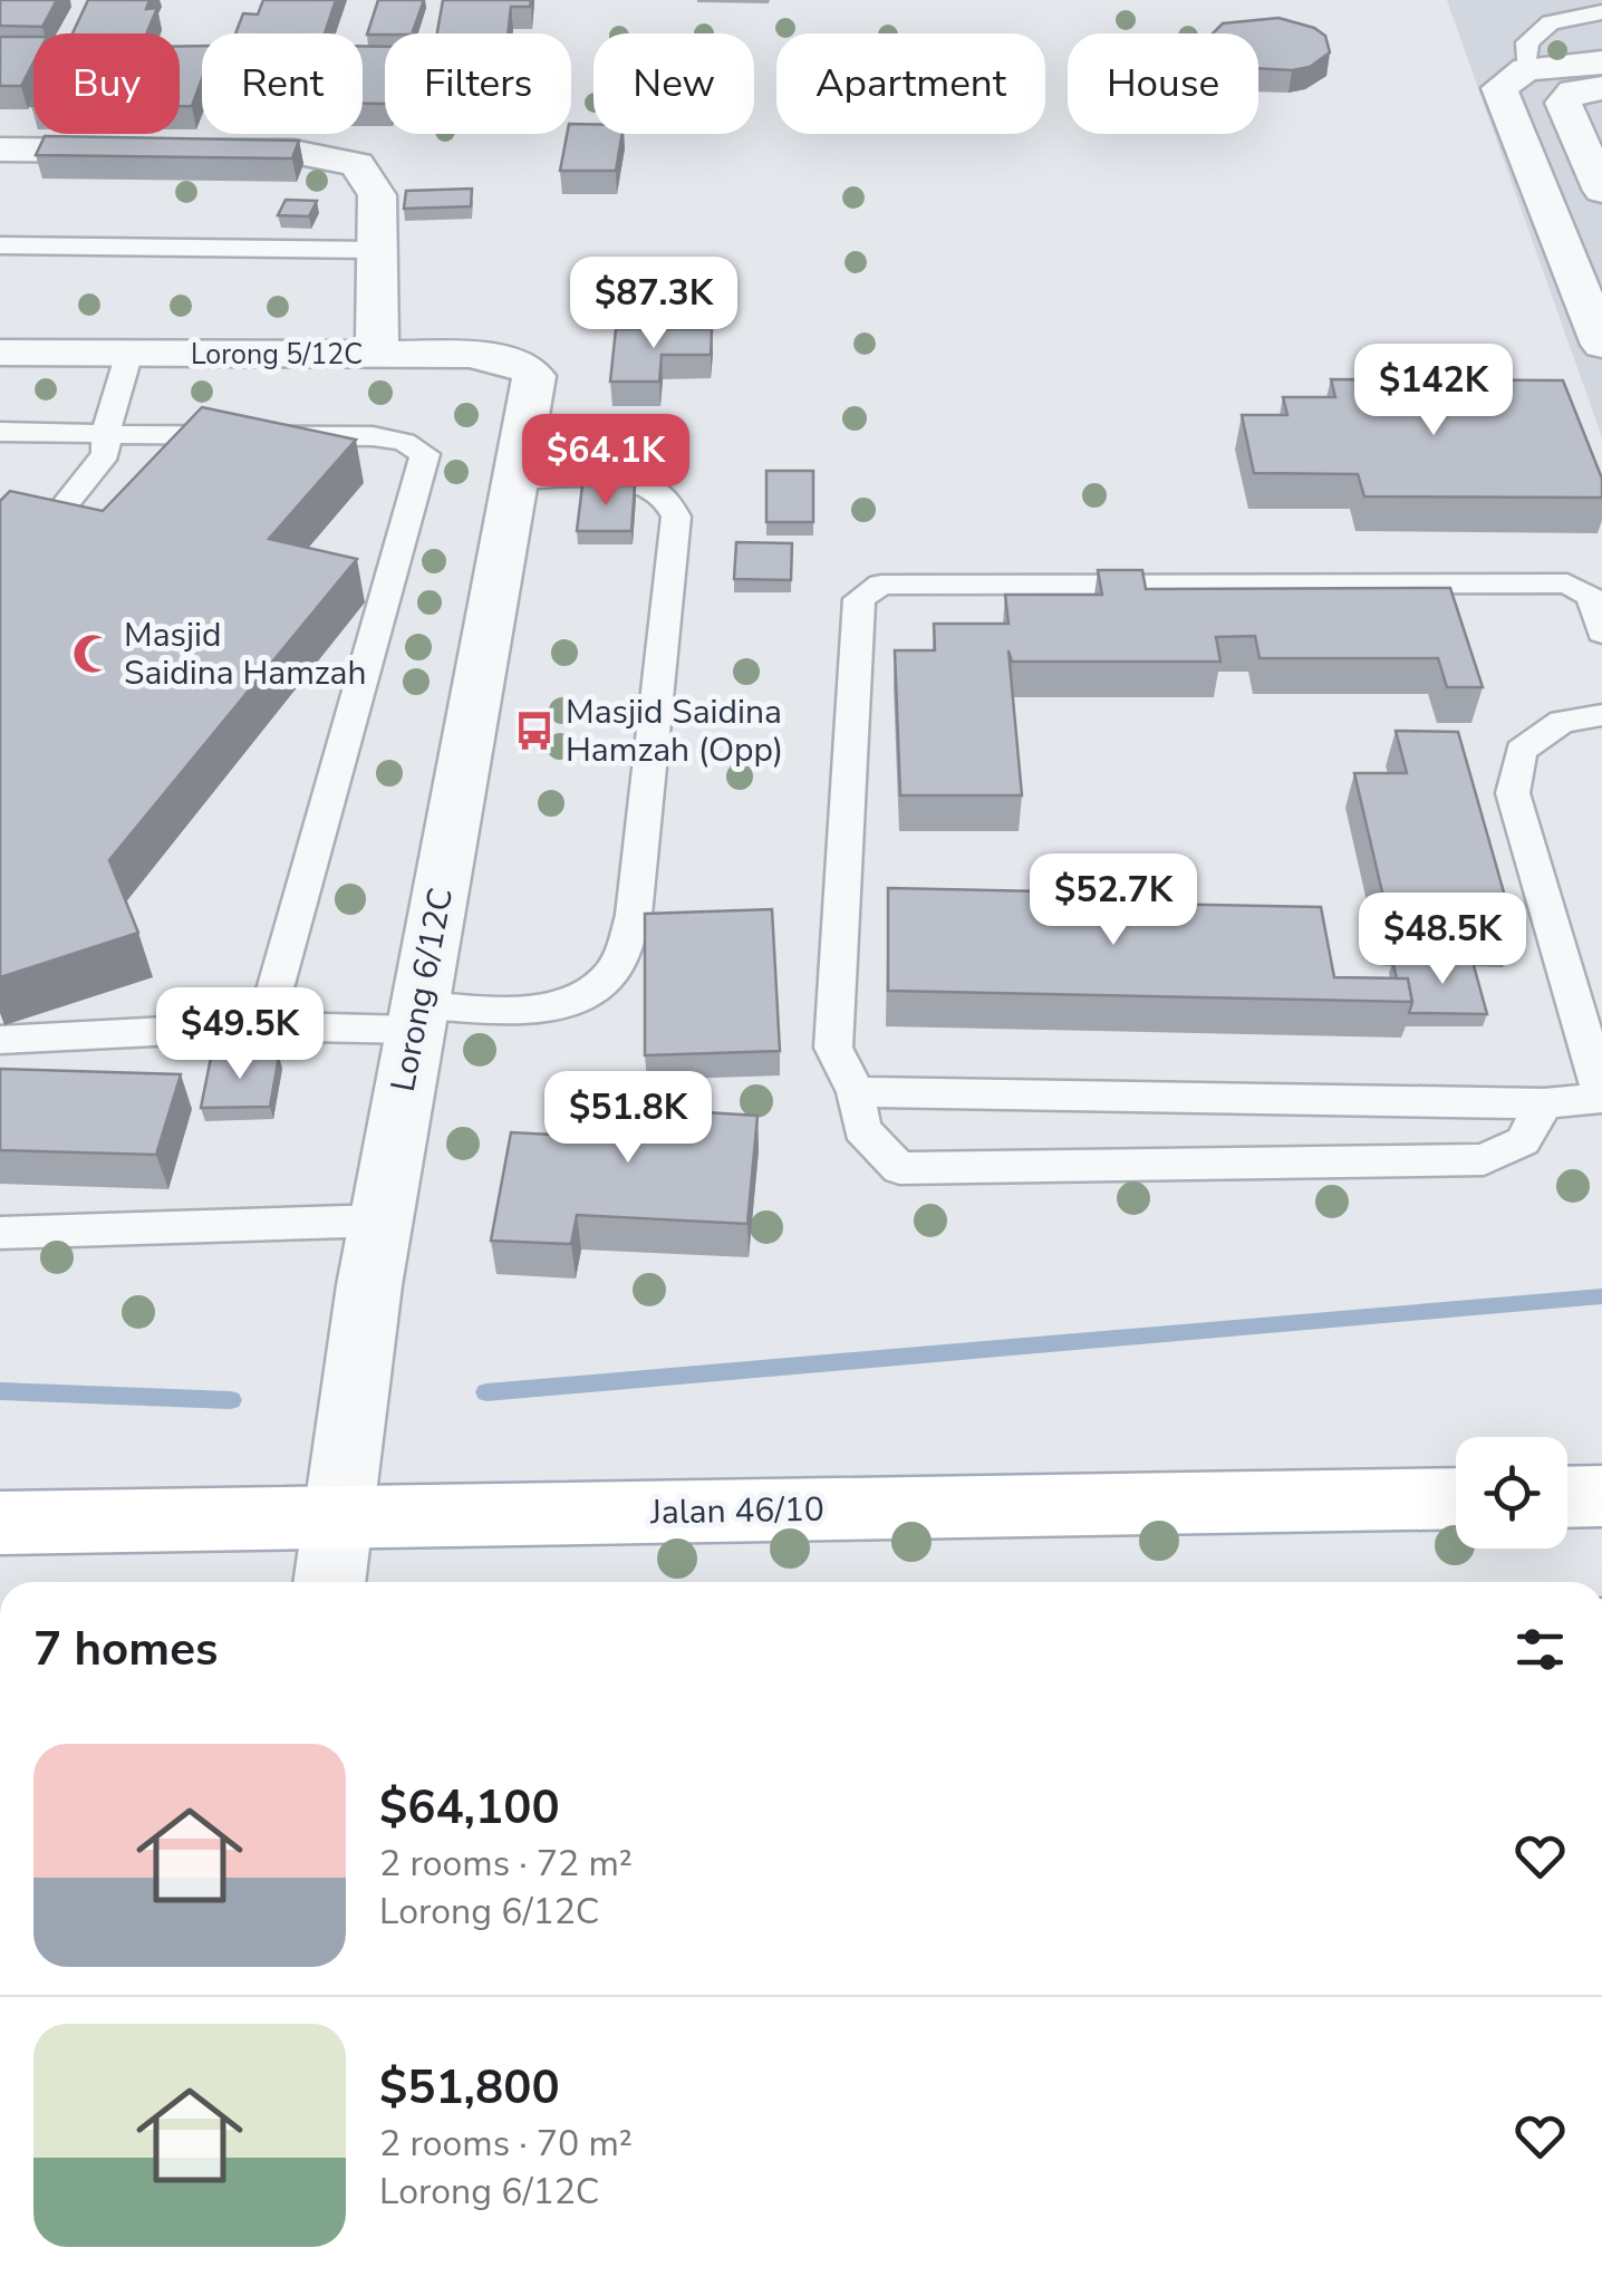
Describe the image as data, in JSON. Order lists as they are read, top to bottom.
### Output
{
  "streets": {
    "main road": ["Jalan 46/10"],
    "street": ["Lorong 5/12C", "Lorong 6/12C"]
  },
  "crossings": [
    ["Lorong 5/12C", "Lorong 6/12C"],
    ["Lorong 6/12C", "Jalan 46/10"]
  ],
  "places": {
    "mosque": ["Masjid Saidina Hamzah"],
    "bus stop": ["Masjid Saidina Hamzah (Opp)"]
  },
  "page": {
    "chip": [
      "Buy",
      "Rent",
      "Filters",
      "New",
      "Apartment",
      "House"
    ],
    "price": [
      "$87.3K",
      "$142K",
      "$64.1K",
      "$52.7K",
      "$48.5K",
      "$49.5K",
      "$51.8K"
    ],
    "heading": "7 homes",
    "list": [
      {
        "name": "$64,100",
        "note": "2 rooms · 72 m² · Lorong 6/12C"
      },
      {
        "name": "$51,800",
        "note": "2 rooms · 70 m² · Lorong 6/12C"
      }
    ]
  }
}
